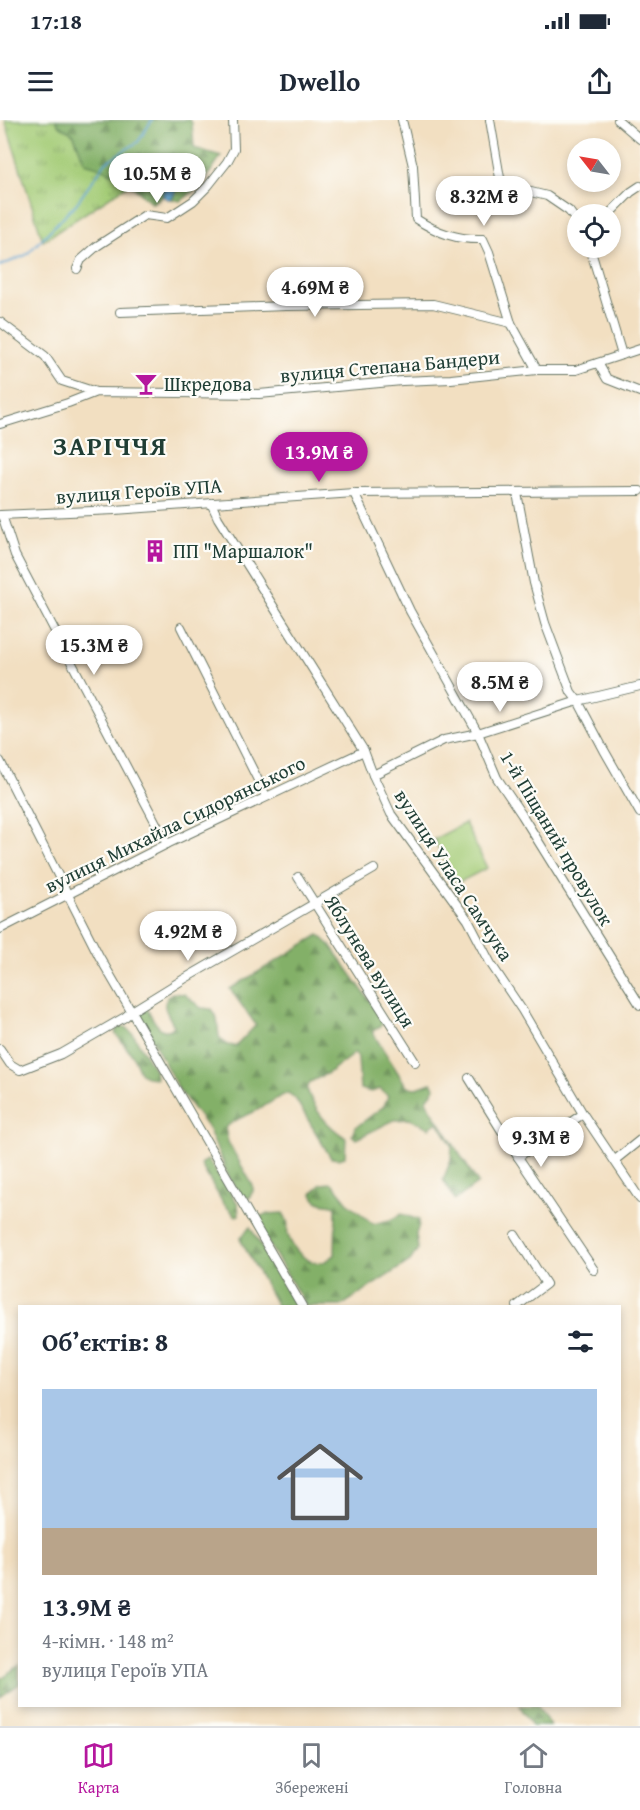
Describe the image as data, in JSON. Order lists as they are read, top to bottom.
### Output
{
  "streets": {
    "street": [
      "вулиця Степана Бандери",
      "вулиця Героїв УПА",
      "вулиця Михайла Сидорянського",
      "1-й Піщаний провулок",
      "вулиця Уласа Самчука",
      "Яблунева вулиця"
    ]
  },
  "crossings": [
    ["вулиця Героїв УПА", "1-й Піщаний провулок"],
    ["вулиця Героїв УПА", "вулиця Уласа Самчука"],
    ["вулиця Михайла Сидорянського", "вулиця Уласа Самчука"]
  ],
  "districts": ["ЗАРІЧЧЯ"],
  "places": {
    "bar": ["Шкредова"],
    "building": ["ПП \"Маршалок\""]
  },
  "north": "top left",
  "page": {
    "status": "17:18",
    "header": "Dwello",
    "price": [
      "10.5M ₴",
      "8.32M ₴",
      "4.69M ₴",
      "13.9M ₴",
      "15.3M ₴",
      "8.5M ₴",
      "4.92M ₴",
      "9.3M ₴"
    ],
    "heading": "Об’єктів: 8",
    "list": [
      {
        "name": "13.9M ₴",
        "note": "4-кімн. · 148 m² · вулиця Героїв УПА"
      }
    ],
    "tabs": ["Карта", "Збережені", "Головна"]
  }
}
